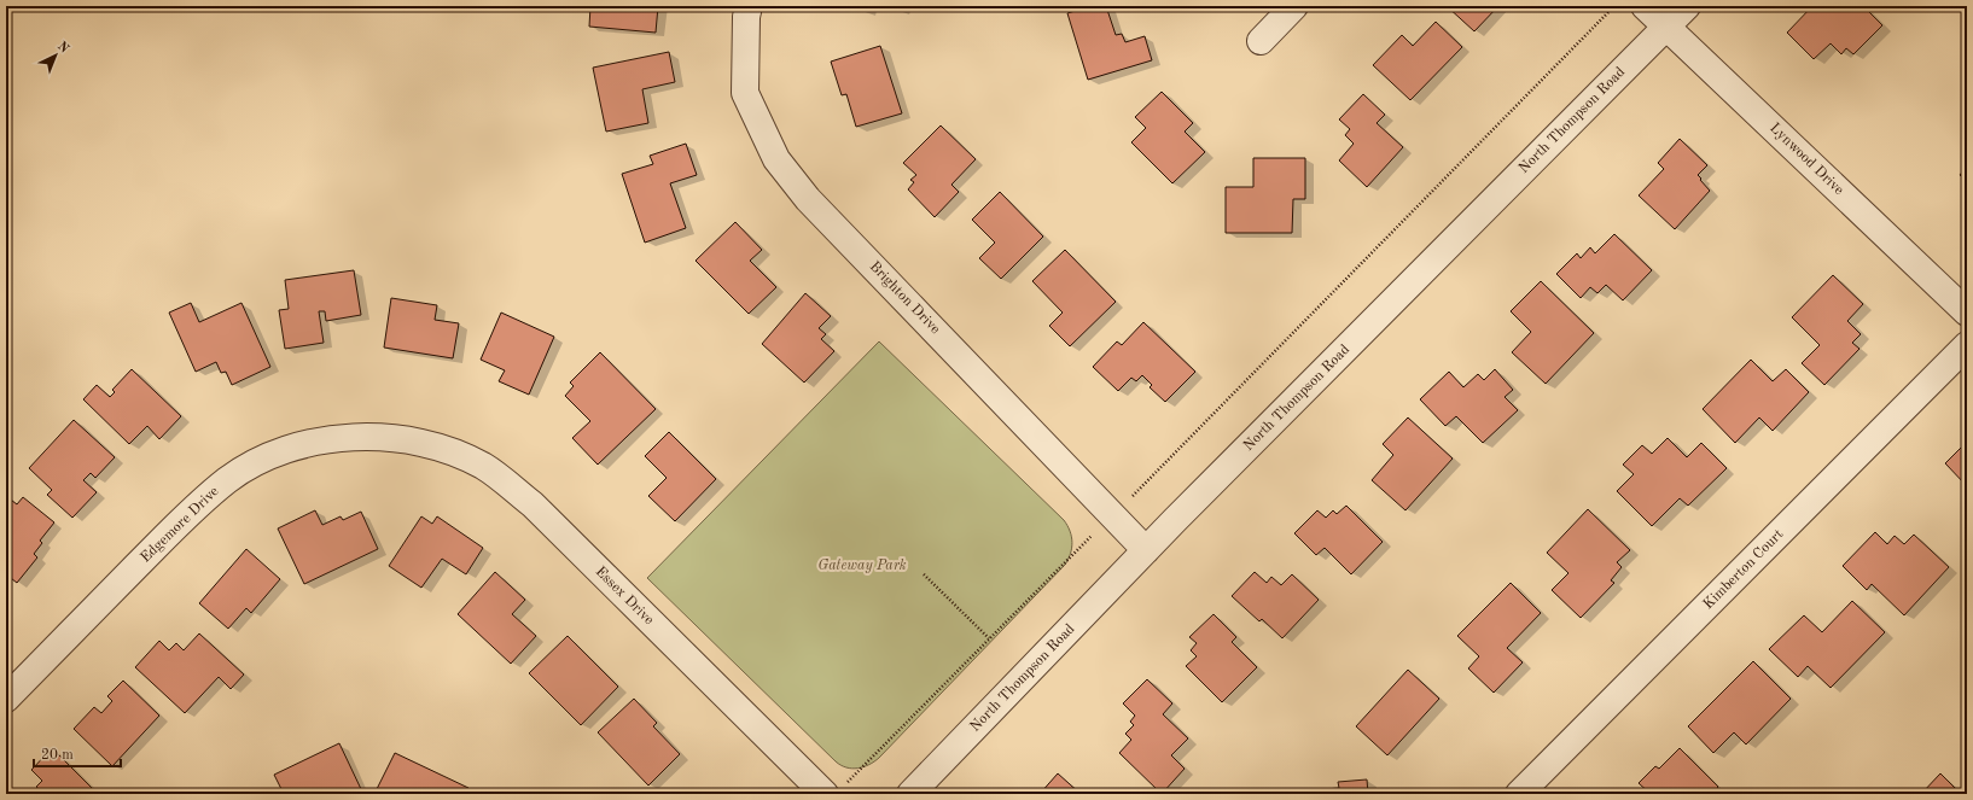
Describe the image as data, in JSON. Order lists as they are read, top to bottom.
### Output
{
  "streets": {
    "street": [
      "North Thompson Road",
      "Lynwood Drive",
      "Brighton Drive",
      "Edgemore Drive",
      "Kimberton Court",
      "Essex Drive"
    ]
  },
  "crossings": [
    ["North Thompson Road", "Lynwood Drive"],
    ["North Thompson Road", "Brighton Drive"],
    ["Edgemore Drive", "Essex Drive"]
  ],
  "parks": ["Gateway Park"],
  "scale_bar": "20 m",
  "north": "top right"
}
